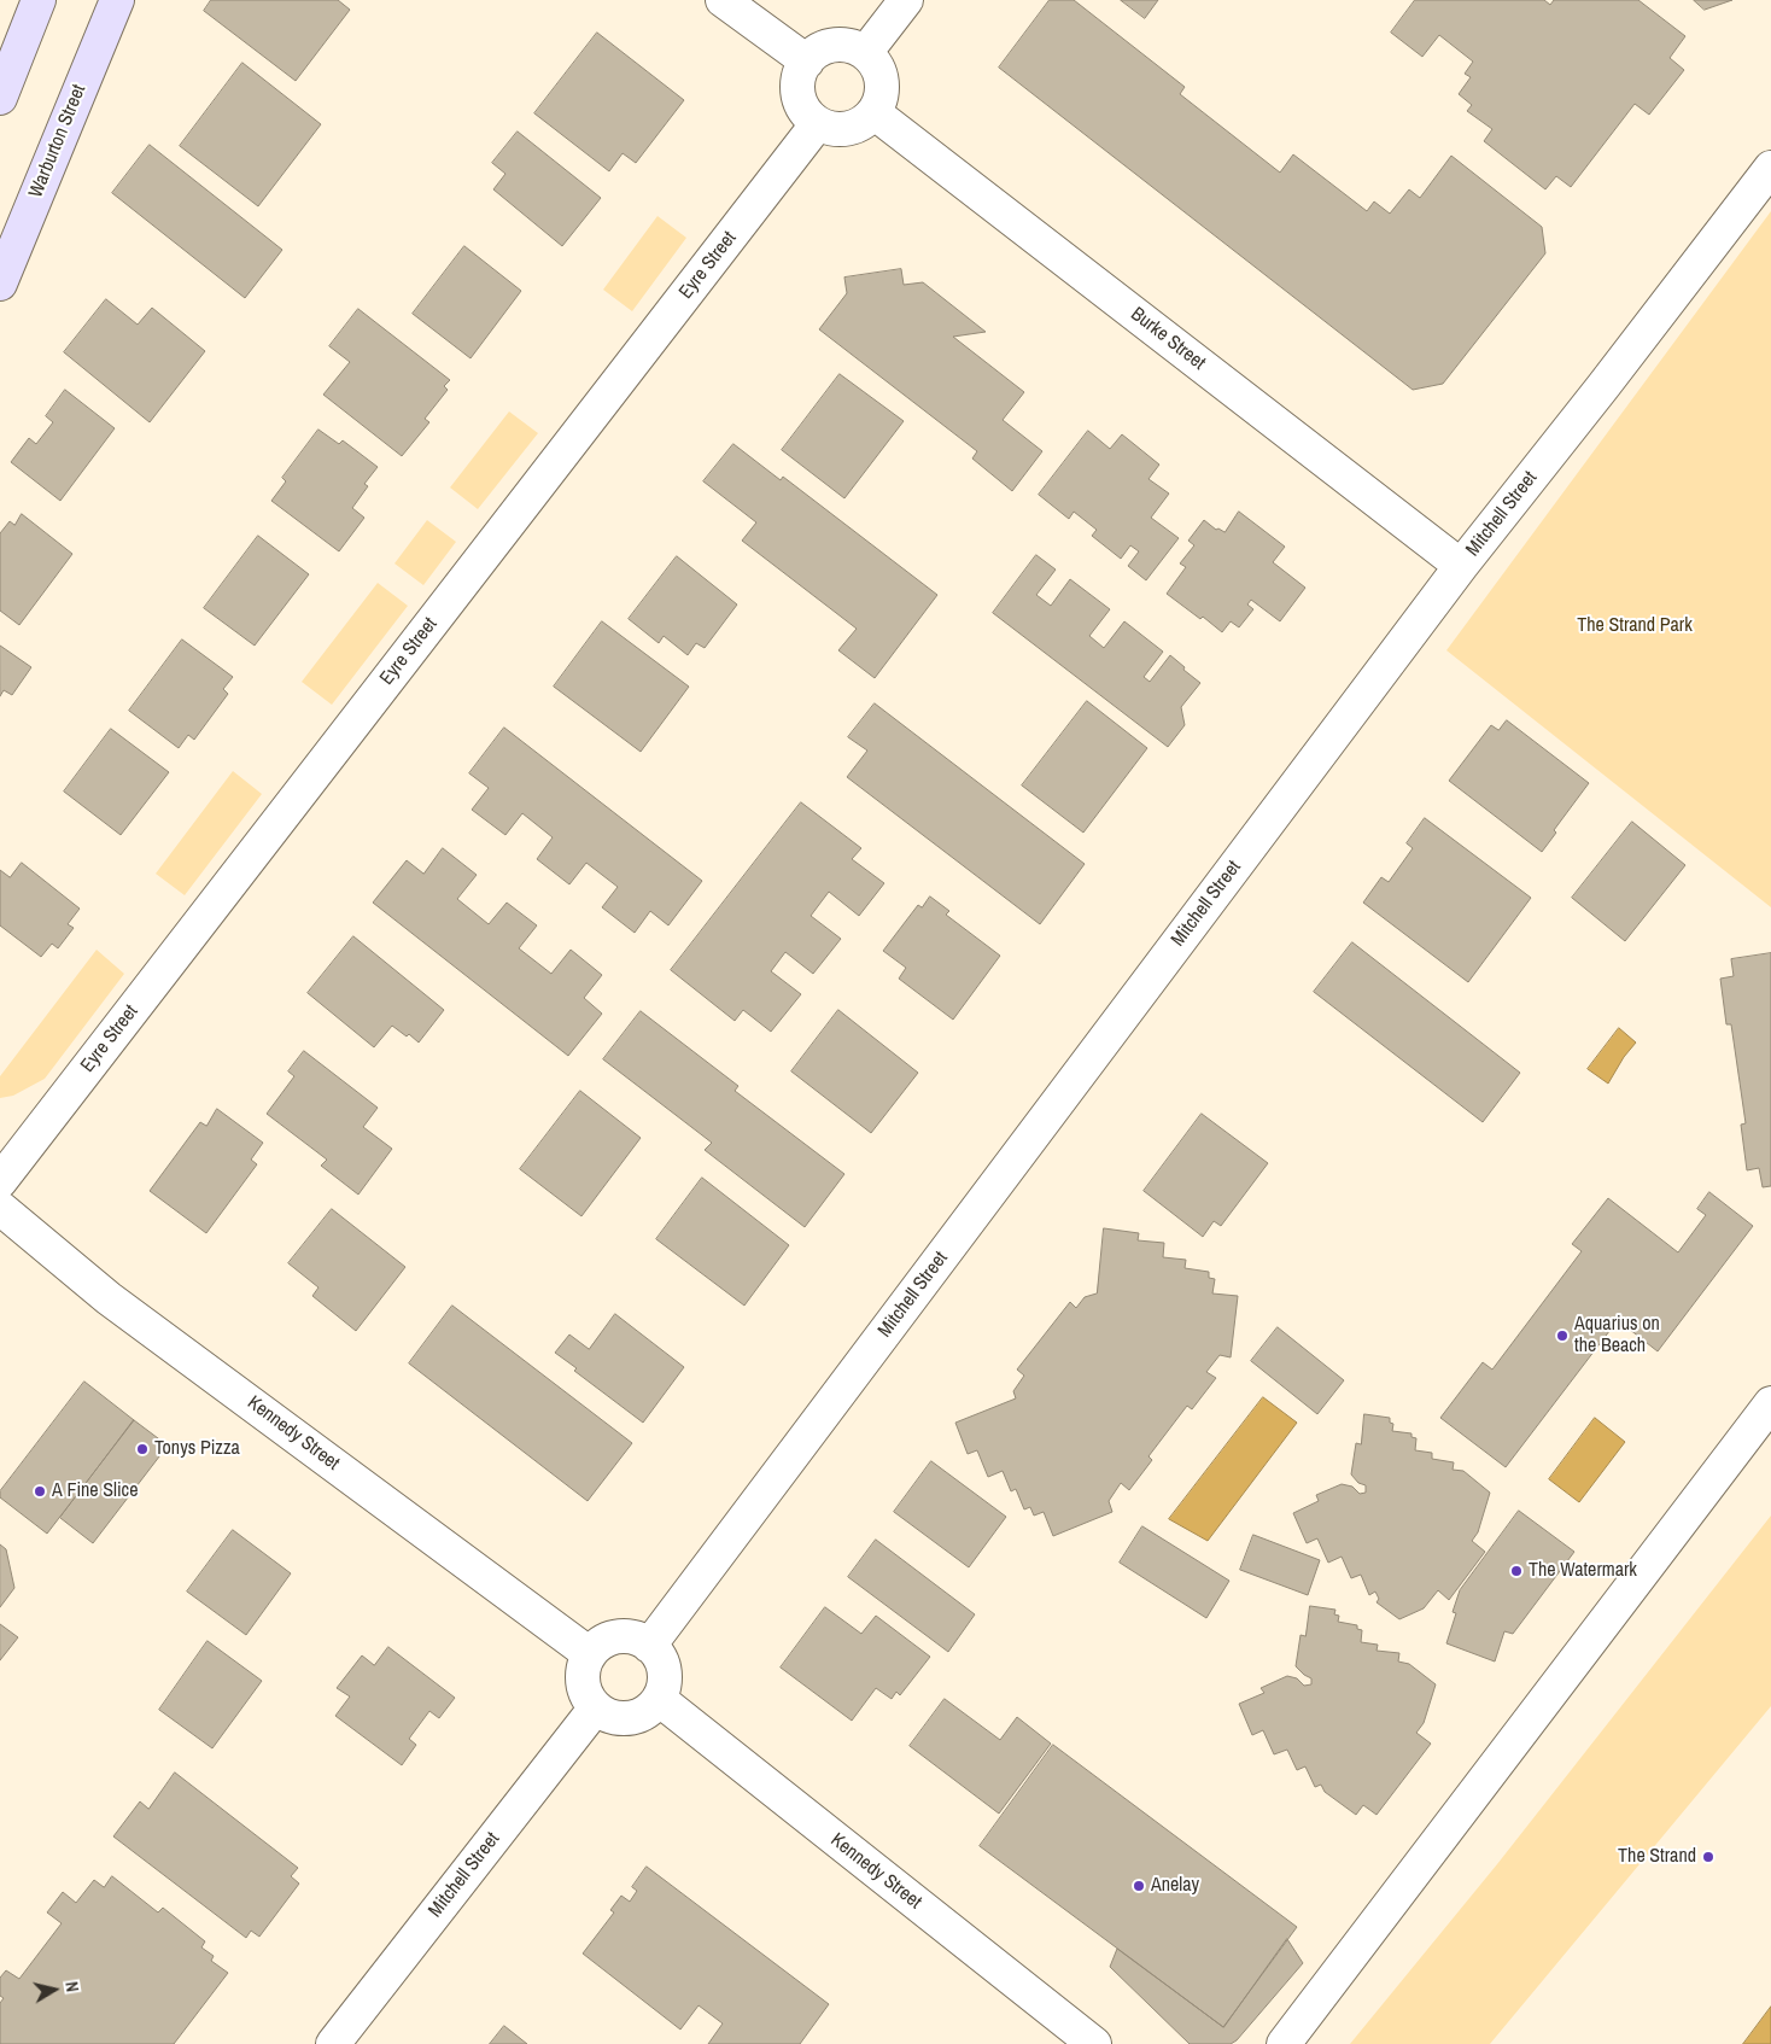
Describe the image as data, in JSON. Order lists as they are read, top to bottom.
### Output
{
  "streets": {
    "main road": ["Warburton Street"],
    "street": [
      "Eyre Street",
      "Burke Street",
      "Mitchell Street",
      "Kennedy Street"
    ]
  },
  "crossings": [
    ["Eyre Street", "Burke Street"],
    ["Burke Street", "Mitchell Street"],
    ["Mitchell Street", "Kennedy Street"]
  ],
  "parks": ["The Strand Park"],
  "places": [
    "Aquarius on the Beach",
    "Tonys Pizza",
    "A Fine Slice",
    "The Watermark",
    "The Strand",
    "Anelay"
  ],
  "north": "right"
}
